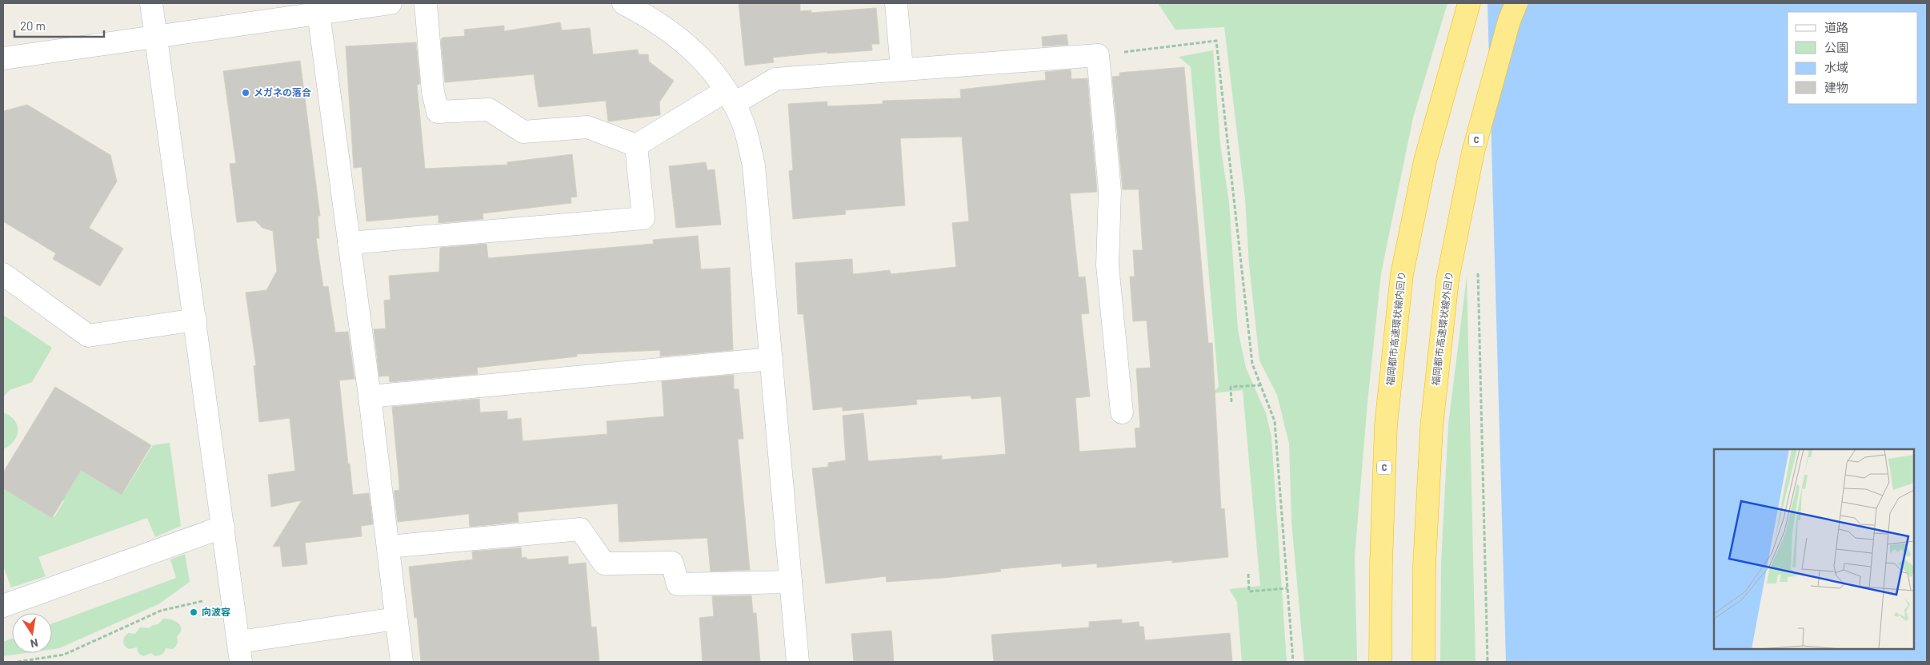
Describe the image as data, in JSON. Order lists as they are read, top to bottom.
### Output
{
  "streets": {
    "highway": ["C", "福岡都市高速環状線内回り", "福岡都市高速環状線外回り"]
  },
  "places": ["メガネの落合", "向波容"],
  "legend": [
    "道路",
    "公園",
    "水域",
    "建物"
  ],
  "scale_bar": "20 m",
  "north": "bottom"
}
